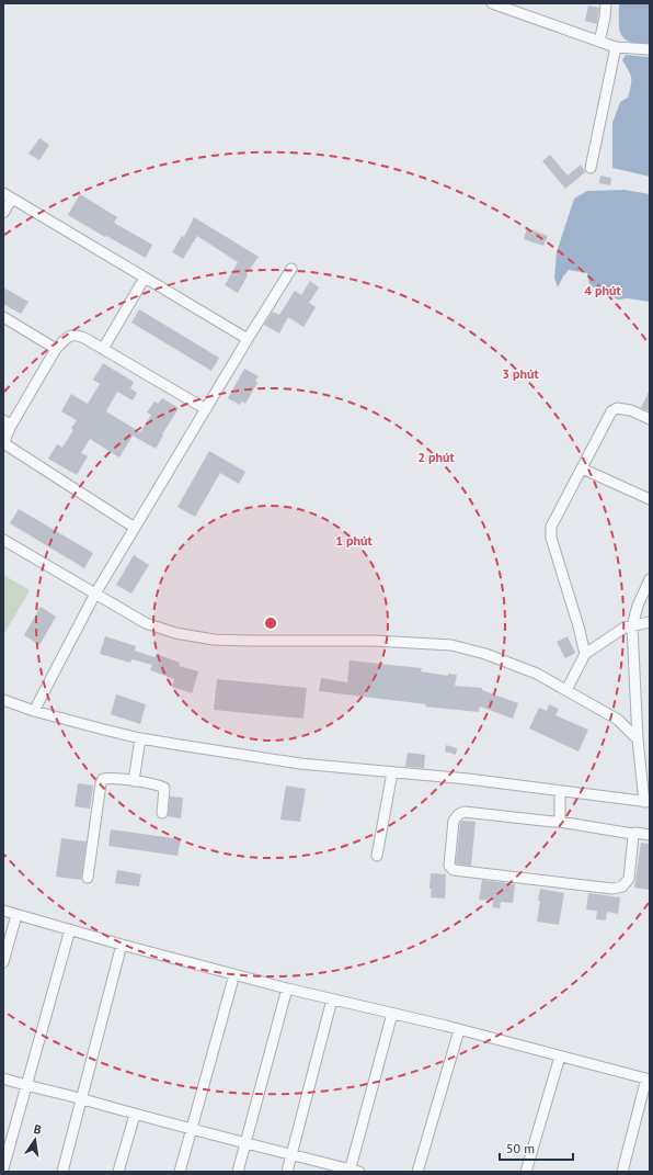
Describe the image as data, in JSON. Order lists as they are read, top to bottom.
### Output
{
  "scale_bar": "50 m",
  "north": "top",
  "rings": [
    "4 phút",
    "3 phút",
    "2 phút",
    "1 phút"
  ]
}
